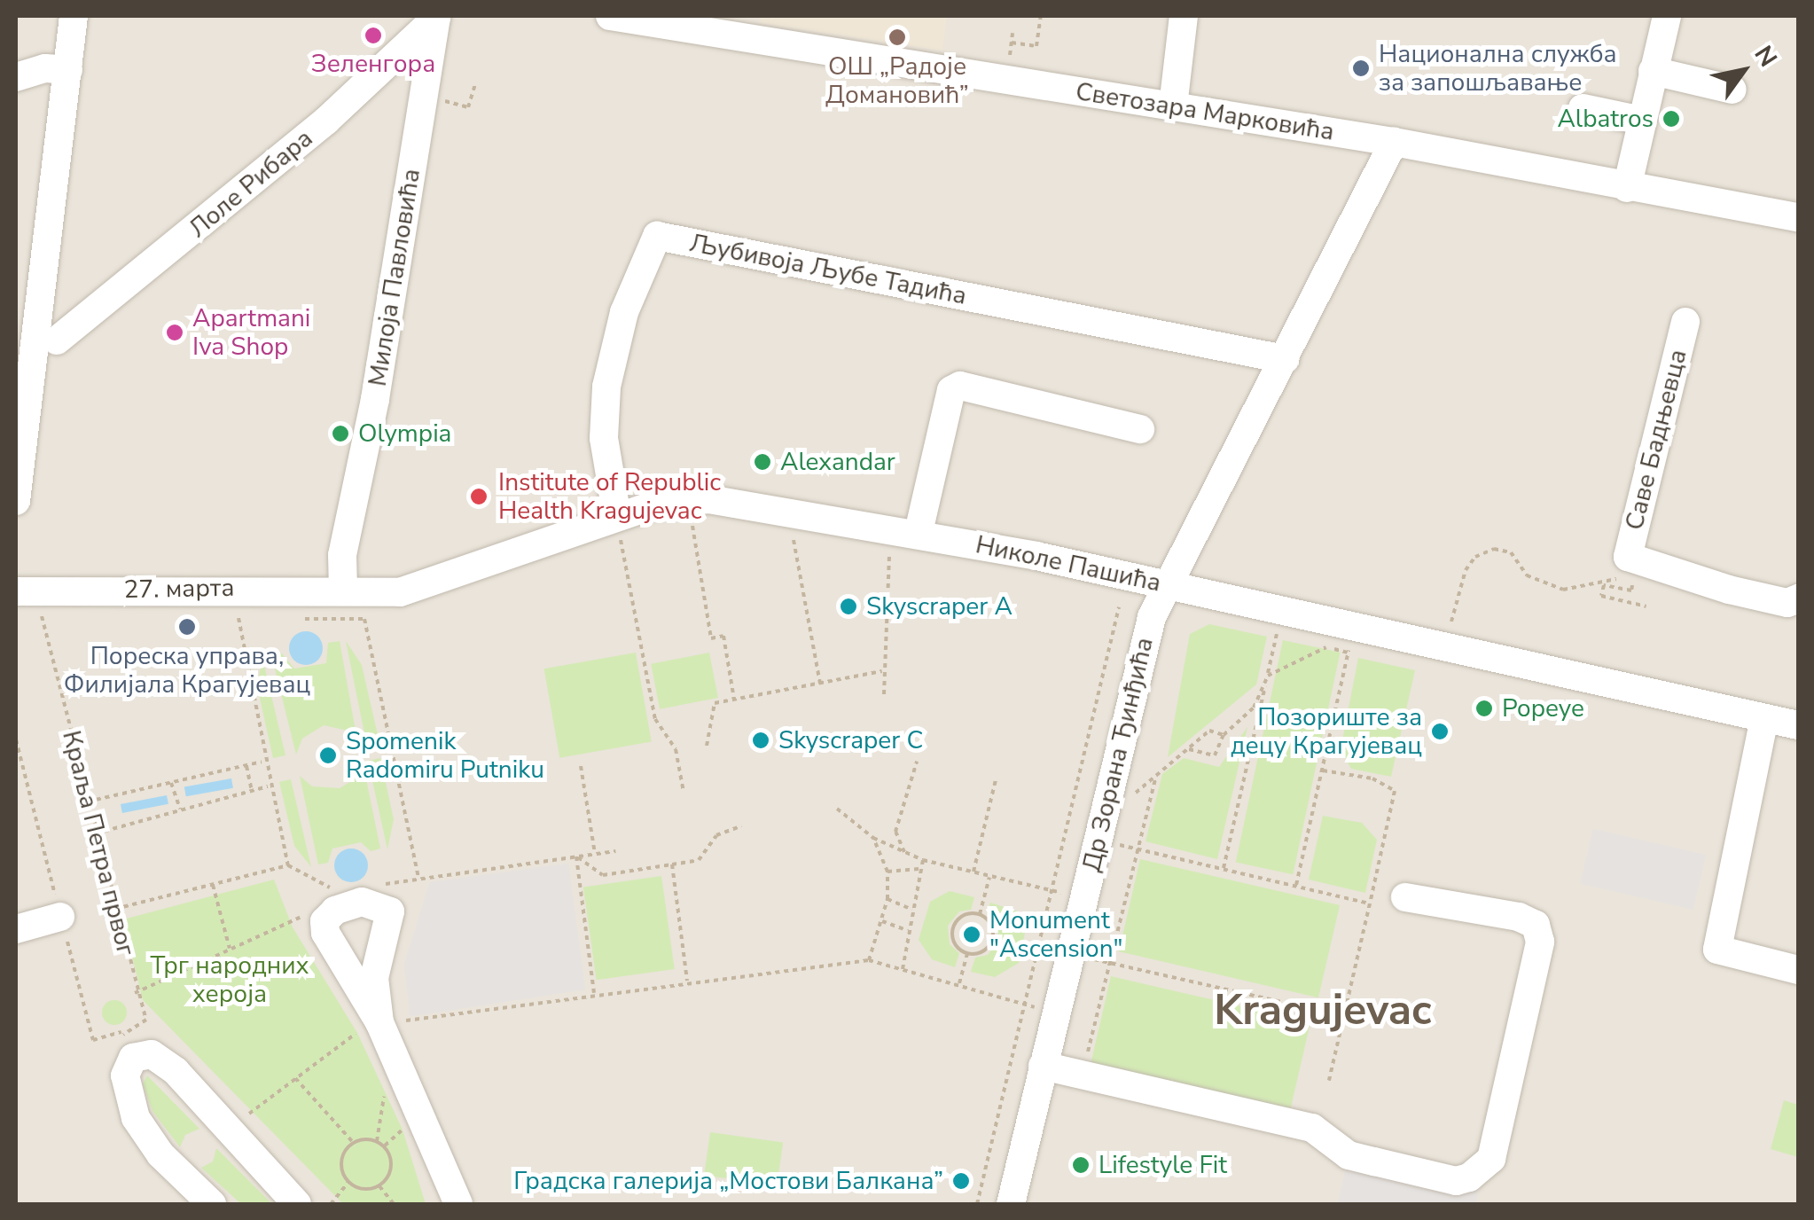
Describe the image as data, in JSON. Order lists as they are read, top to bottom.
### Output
{
  "streets": {
    "street": [
      "Светозара Марковића",
      "Лоле Рибара",
      "Љубивоја Љубе Тадића",
      "Милоја Павловића",
      "Саве Бадњевца",
      "Николе Пашића",
      "27. марта",
      "Др Зорана Ђинђића"
    ],
    "path": ["Краља Петра првог"]
  },
  "crossings": [
    ["Светозара Марковића", "Др Зорана Ђинђића"],
    ["Лоле Рибара", "Милоја Павловића"],
    ["Љубивоја Љубе Тадића", "Николе Пашића"],
    ["Љубивоја Љубе Тадића", "Др Зорана Ђинђића"],
    ["Милоја Павловића", "Николе Пашића"],
    ["Милоја Павловића", "27. марта"],
    ["Николе Пашића", "27. марта"],
    ["Николе Пашића", "Др Зорана Ђинђића"],
    ["27. марта", "Краља Петра првог"]
  ],
  "districts": ["Kragujevac"],
  "parks": ["Трг народних хероја"],
  "places": [
    "Зеленгора",
    "ОШ „Радоје Домановић”",
    "Национална служба за запошљавање",
    "Albatros",
    "Apartmani Iva Shop",
    "Olympia",
    "Alexandar",
    "Institute of Republic Health Kragujevac",
    "Skyscraper A",
    "Пореска управа, Филијала Крагујевац",
    "Popeye",
    "Позориште за децу Крагујевац",
    "Skyscraper C",
    "Spomenik Radomiru Putniku",
    "Monument \"Ascension\"",
    "Lifestyle Fit",
    "Градска галерија „Мостови Балкана”"
  ],
  "north": "top right"
}
